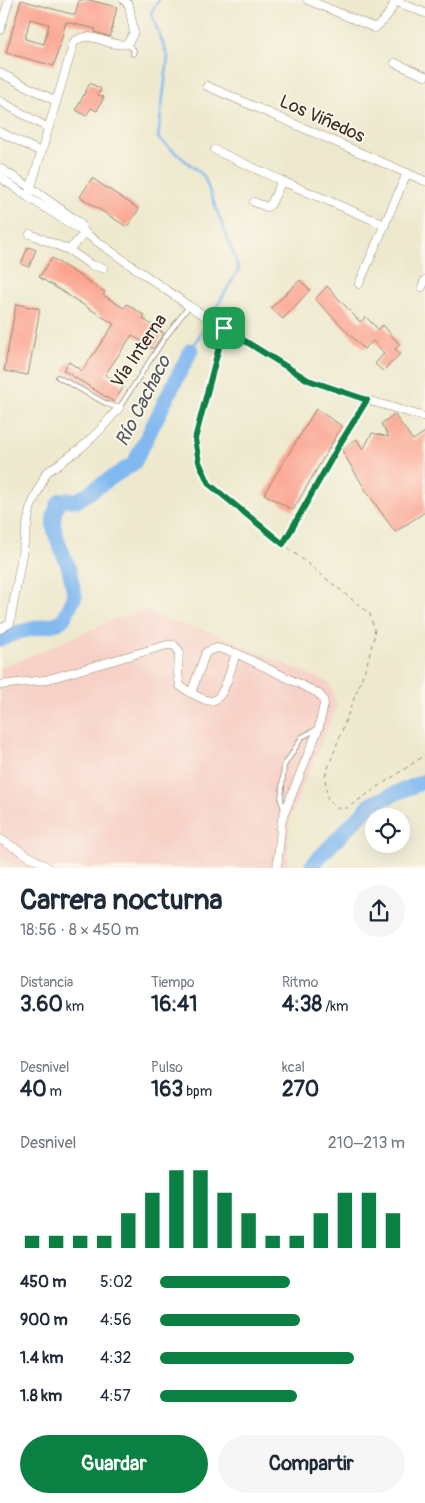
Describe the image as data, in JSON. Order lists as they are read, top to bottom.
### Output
{
  "streets": {
    "street": ["Los Viñedos"],
    "lane": ["Vía Interna"]
  },
  "water": ["Río Cachaco"],
  "page": {
    "heading": ["Carrera nocturna", "18:56 · 8 × 450 m"],
    "stats": [
      ["Distancia", "3.60 km"],
      ["Tiempo", "16:41"],
      ["Ritmo", "4:38 /km"],
      ["Desnivel", "40 m"],
      ["Pulso", "163 bpm"],
      ["kcal", "270"]
    ],
    "chart": ["Desnivel", "210–213 m"],
    "list": [
      {
        "name": "450 m",
        "note": "5:02"
      },
      {
        "name": "900 m",
        "note": "4:56"
      },
      {
        "name": "1.4 km",
        "note": "4:32"
      },
      {
        "name": "1.8 km",
        "note": "4:57"
      }
    ],
    "buttons": ["Guardar", "Compartir"]
  }
}
